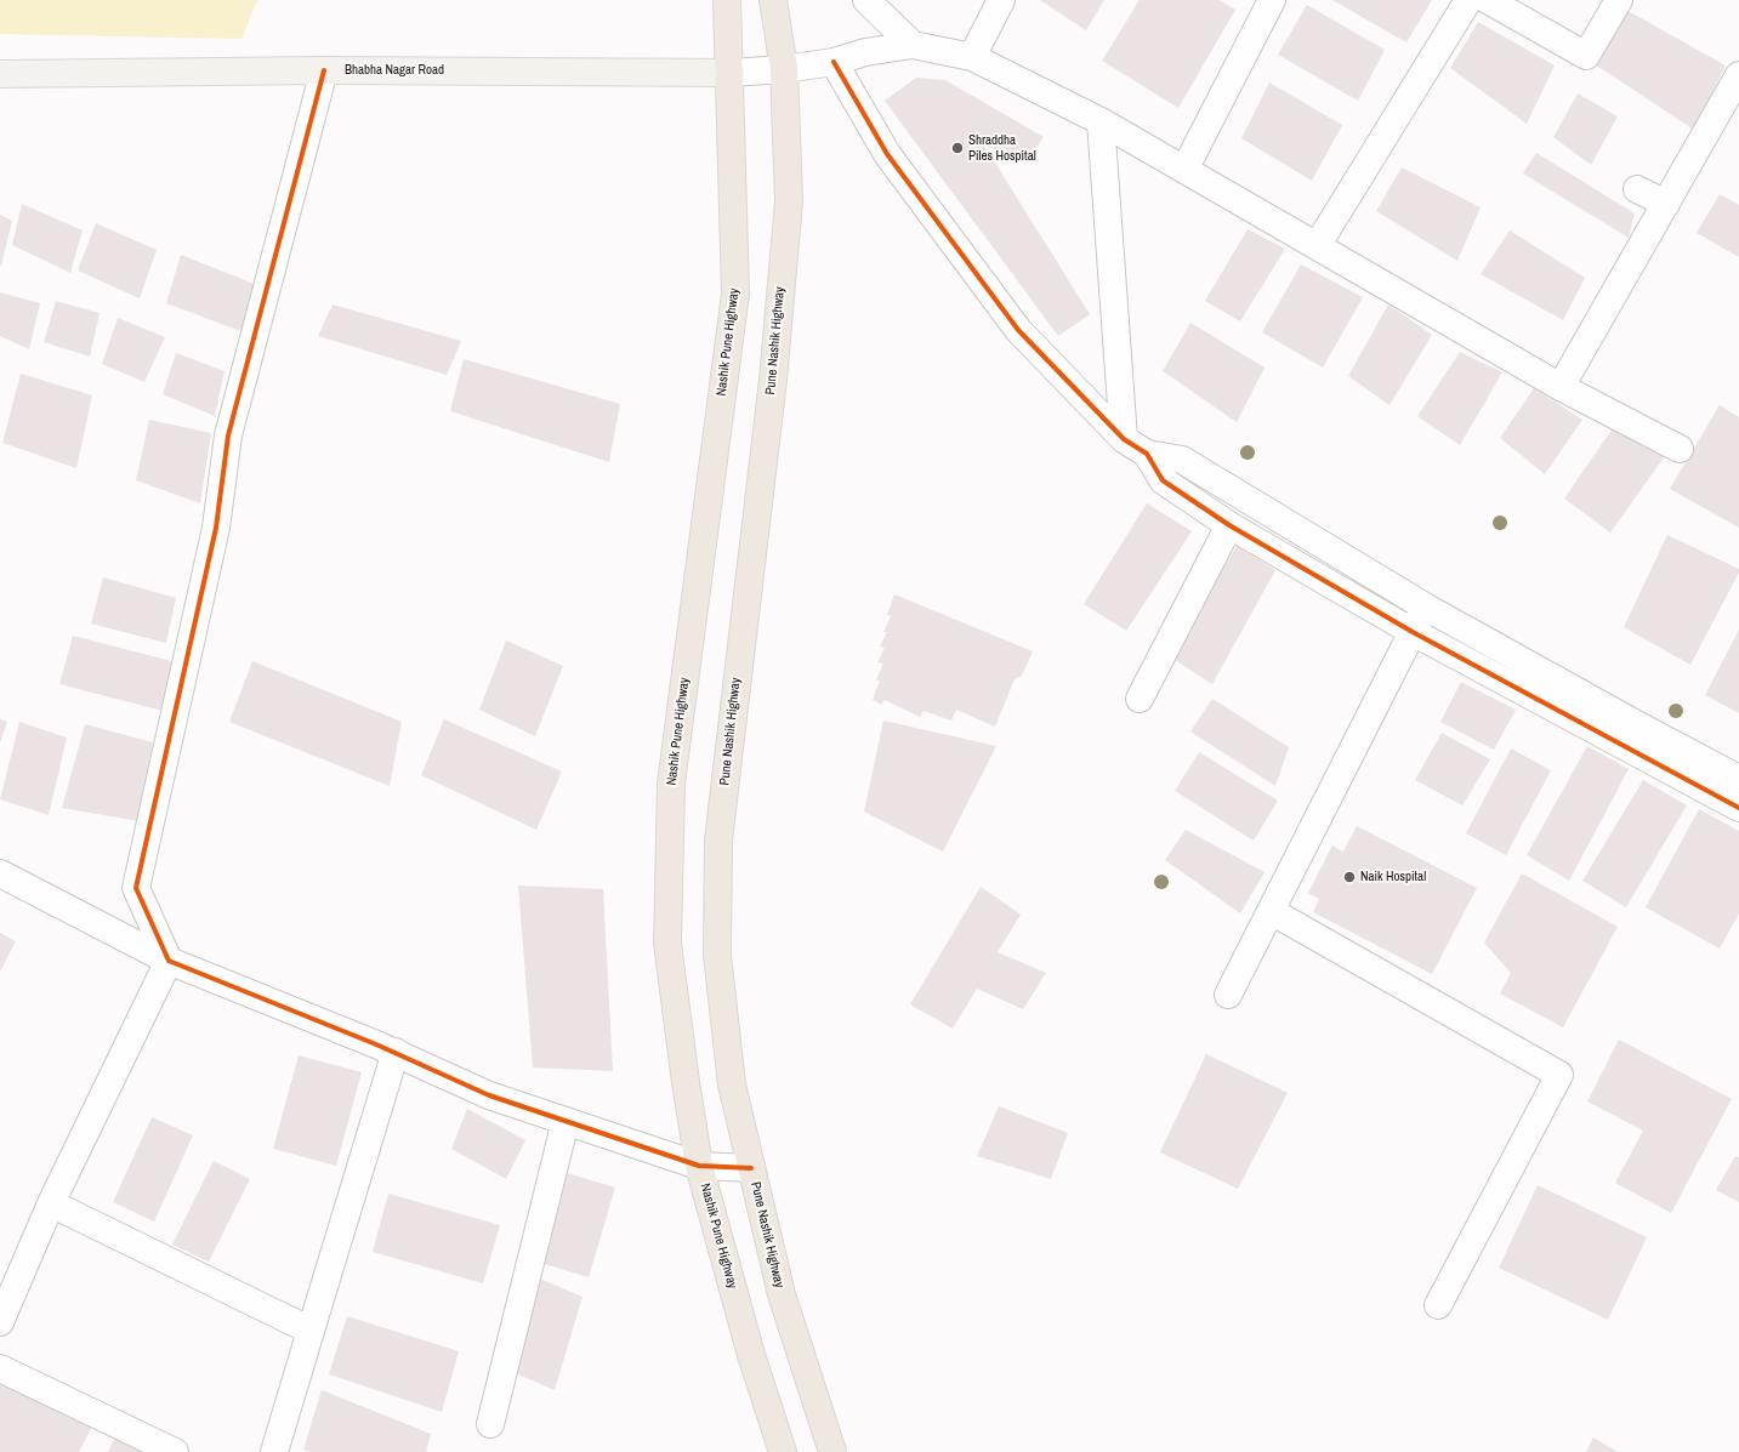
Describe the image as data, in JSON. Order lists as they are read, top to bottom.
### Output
{
  "streets": {
    "highway": ["Pune Nashik Highway", "Nashik Pune Highway"],
    "main road": ["Bhabha Nagar Road"]
  },
  "crossings": [
    ["Bhabha Nagar Road", "Nashik Pune Highway"]
  ],
  "places": ["Shraddha Piles Hospital", "Naik Hospital"]
}
